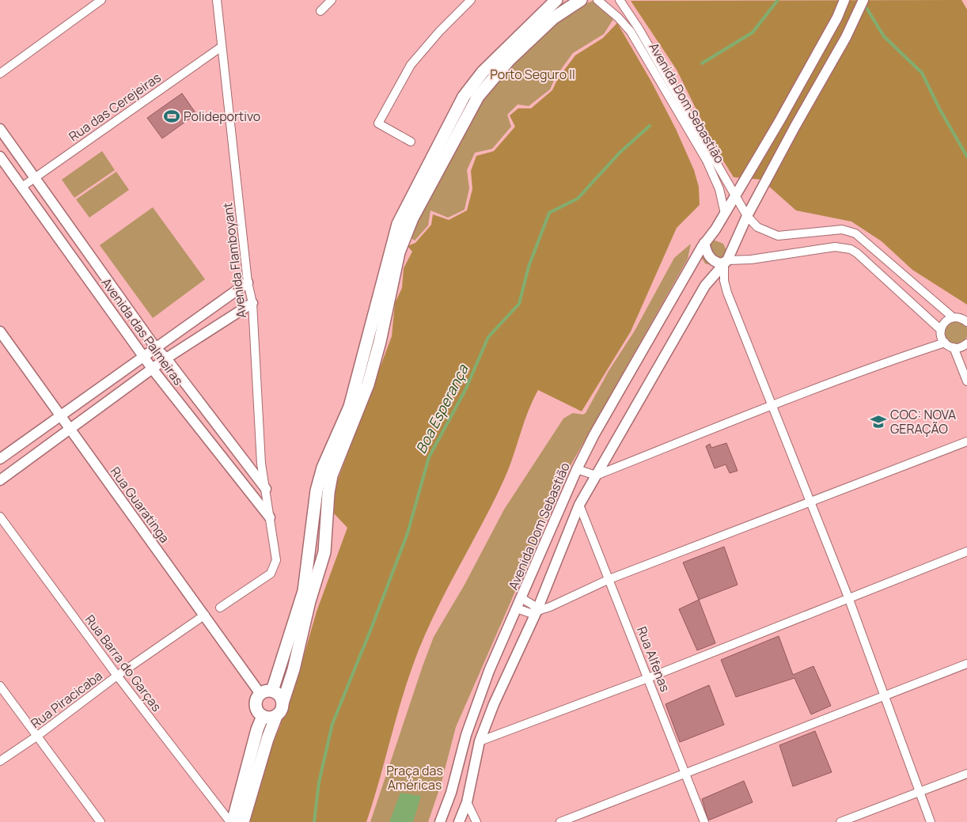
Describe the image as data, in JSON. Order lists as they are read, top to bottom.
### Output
{
  "streets": {
    "street": [
      "Avenida Dom Sebastião",
      "Rua das Cerejeiras",
      "Avenida Flamboyant",
      "Avenida das Palmeiras",
      "Rua Guaratinga",
      "Rua Alfenas",
      "Rua Barra do Garças",
      "Rua Piracicaba"
    ]
  },
  "crossings": [
    ["Rua das Cerejeiras", "Avenida Flamboyant"],
    ["Rua das Cerejeiras", "Avenida das Palmeiras"],
    ["Avenida Flamboyant", "Avenida das Palmeiras"],
    ["Rua Guaratinga", "Rua Piracicaba"],
    ["Rua Barra do Garças", "Rua Piracicaba"]
  ],
  "water": ["Boa Esperança"],
  "parks": ["Porto Seguro II", "Praça das Américas"],
  "places": {
    "sports": ["Polideportivo"],
    "school or university": ["COC: NOVA GERAÇÃO"]
  }
}
